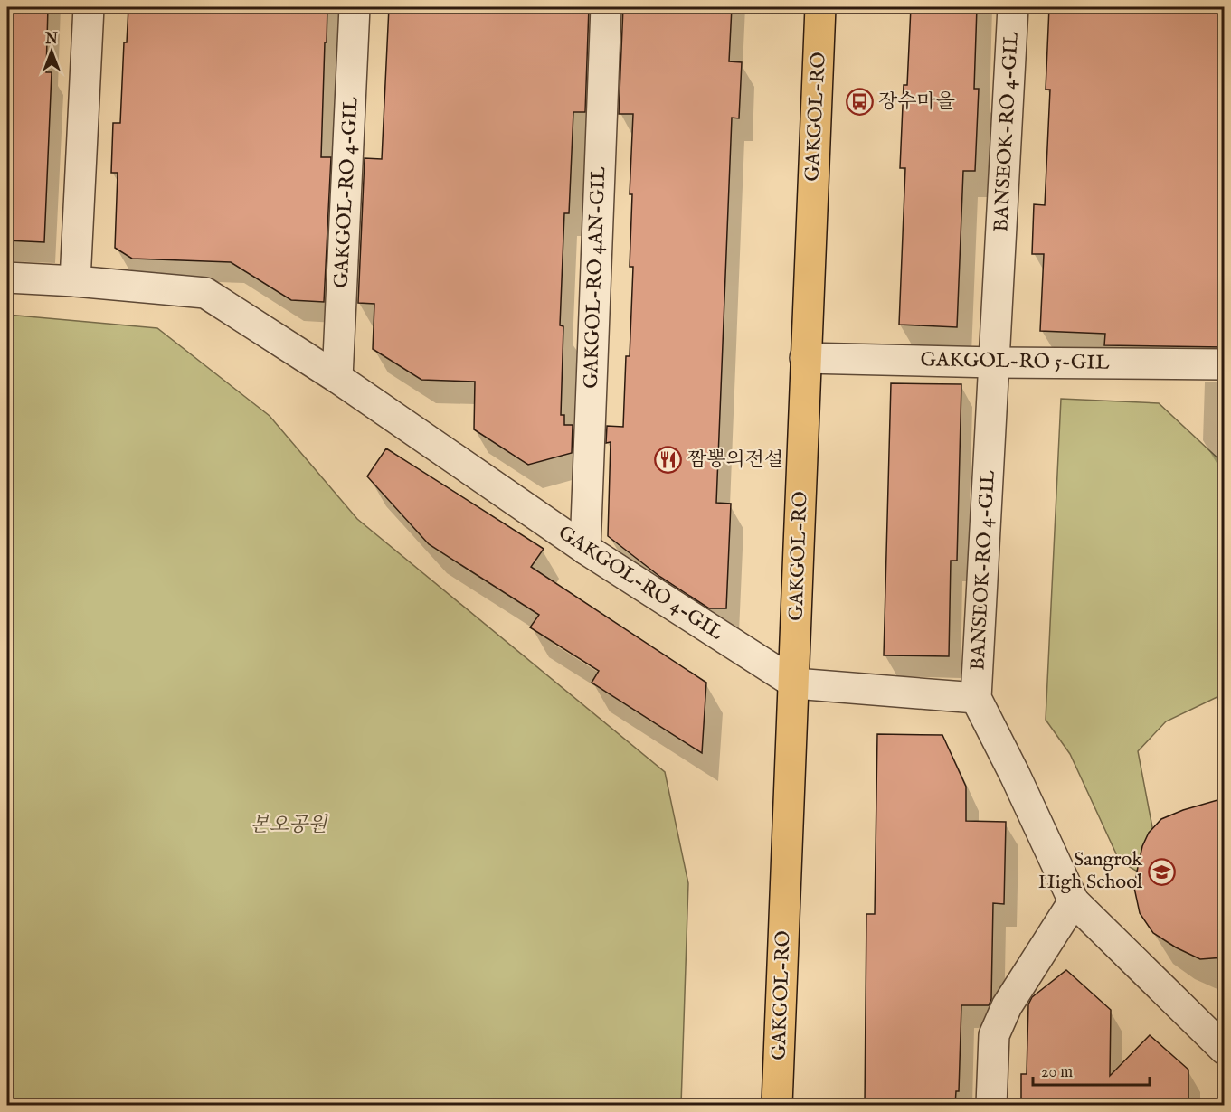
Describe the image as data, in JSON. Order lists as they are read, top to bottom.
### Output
{
  "streets": {
    "main road": ["GAKGOL-RO"],
    "street": [
      "BANSEOK-RO 4-GIL",
      "GAKGOL-RO 4-GIL",
      "GAKGOL-RO 4AN-GIL",
      "GAKGOL-RO 5-GIL"
    ]
  },
  "crossings": [
    ["GAKGOL-RO", "GAKGOL-RO 4-GIL"],
    ["GAKGOL-RO", "GAKGOL-RO 5-GIL"],
    ["BANSEOK-RO 4-GIL", "GAKGOL-RO 4-GIL"],
    ["BANSEOK-RO 4-GIL", "GAKGOL-RO 5-GIL"],
    ["GAKGOL-RO 4-GIL", "GAKGOL-RO 4AN-GIL"]
  ],
  "parks": ["본오공원"],
  "places": {
    "bus stop": ["장수마을"],
    "restaurant": ["짬뽕의전설"],
    "school or university": ["Sangrok High School"]
  },
  "scale_bar": "20 m",
  "north": "top"
}
